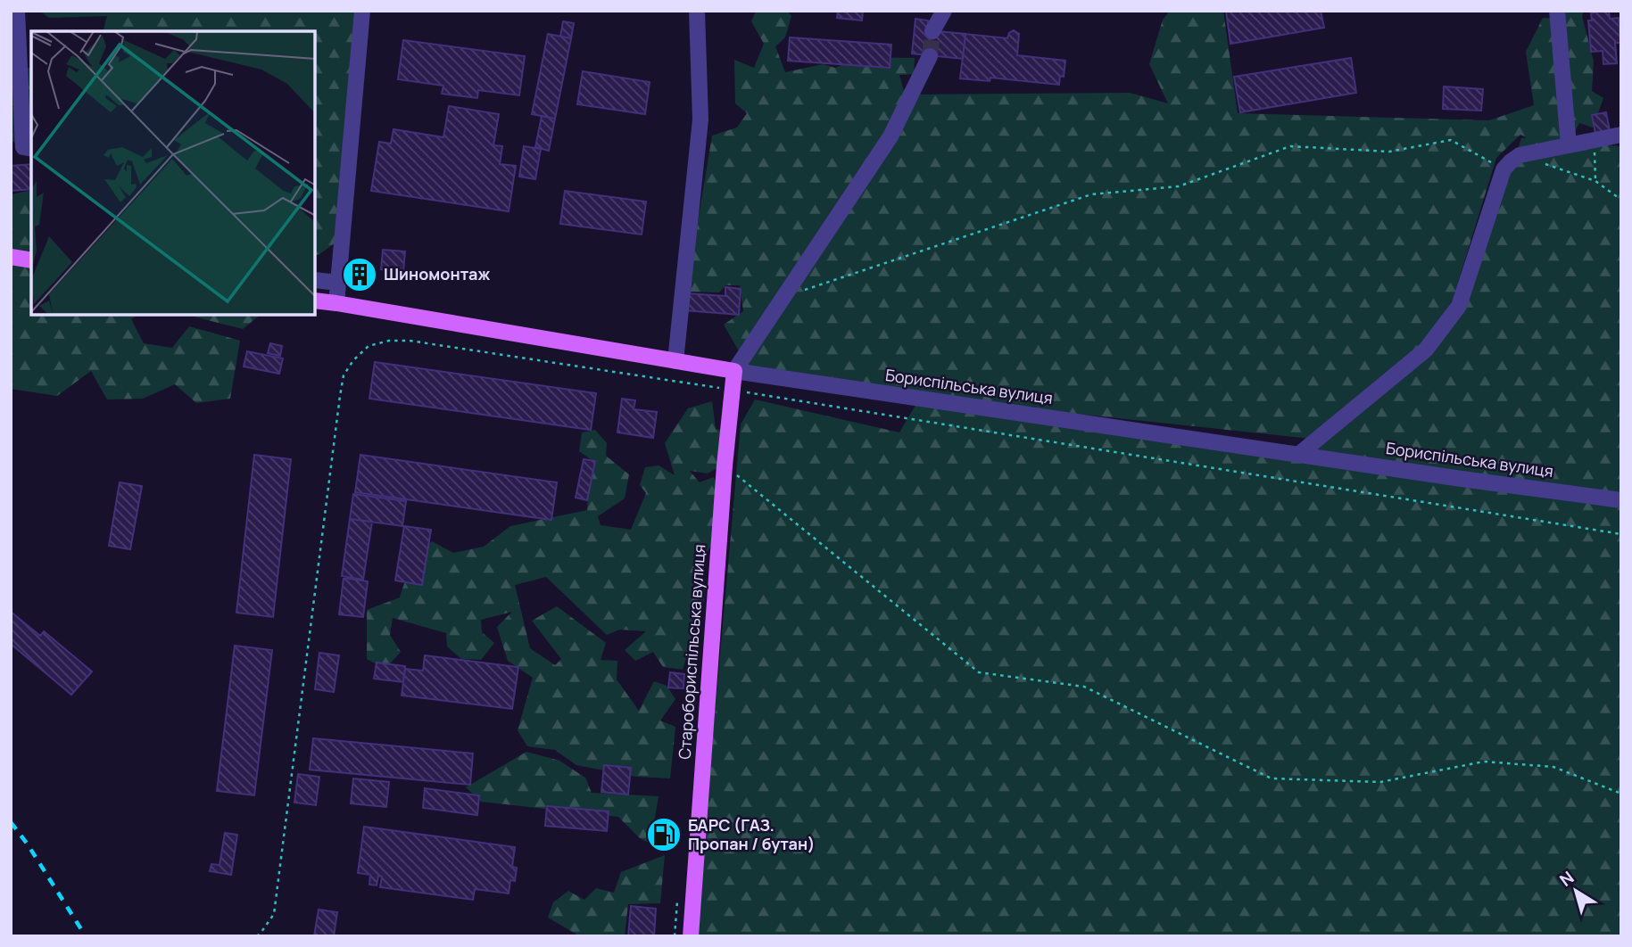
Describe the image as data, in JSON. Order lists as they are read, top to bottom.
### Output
{
  "streets": {
    "main road": ["Бориспільська вулиця", "Старобориспільська вулиця"]
  },
  "crossings": [
    ["Бориспільська вулиця", "Старобориспільська вулиця"]
  ],
  "places": {
    "building": ["Шиномонтаж"],
    "fuel station": ["БАРС (ГАЗ. Пропан / бутан)"]
  },
  "north": "top left"
}
